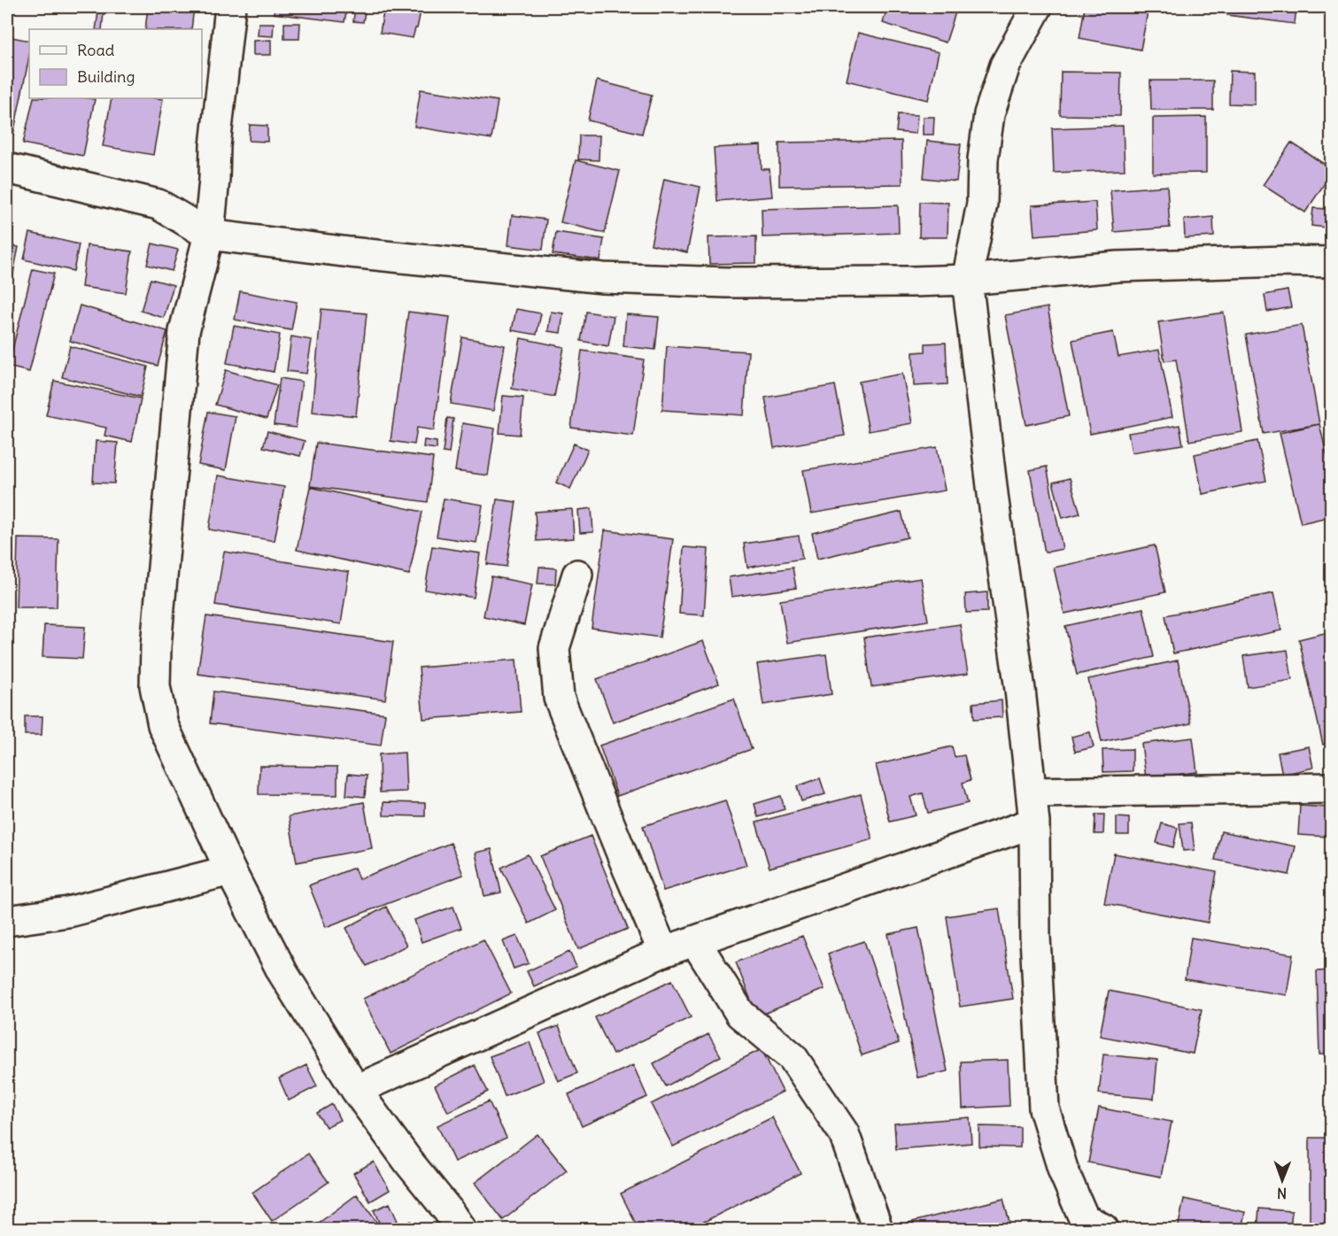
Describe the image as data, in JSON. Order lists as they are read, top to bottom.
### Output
{
  "legend": ["Road", "Building"],
  "north": "bottom"
}
